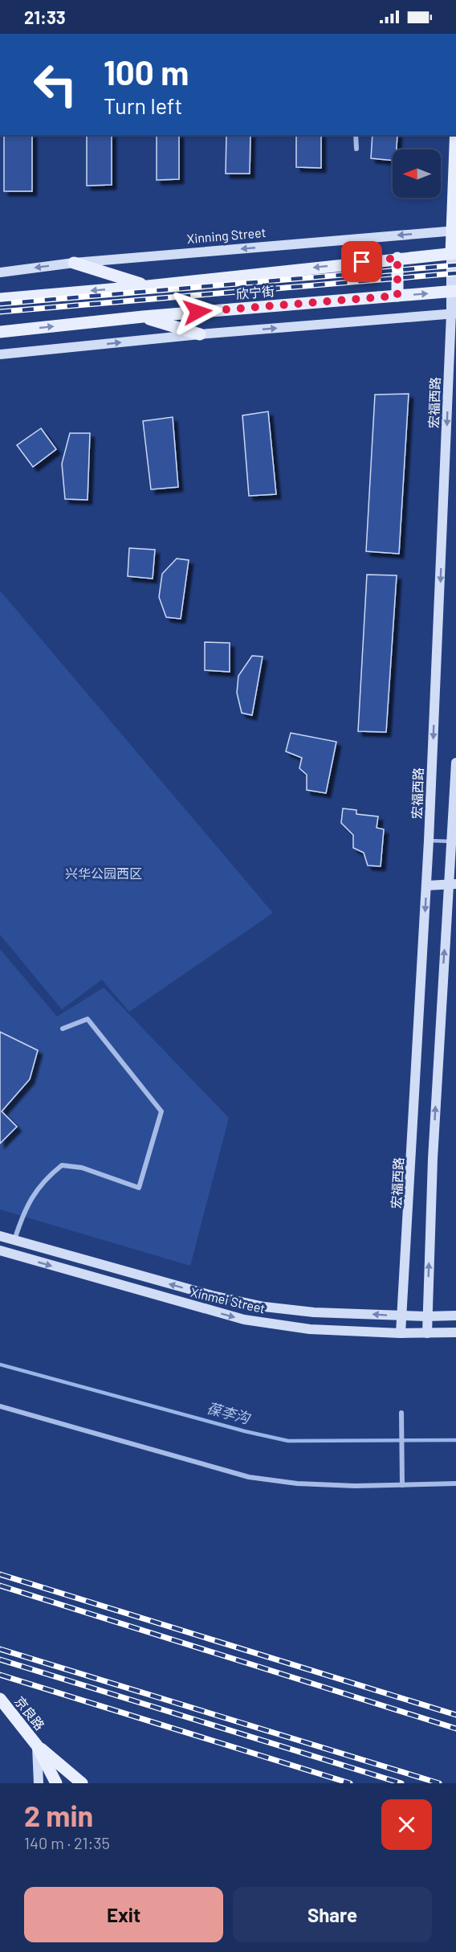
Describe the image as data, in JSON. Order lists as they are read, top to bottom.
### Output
{
  "streets": {
    "main road": ["欣宁街", "京良路"],
    "street": ["Xinning Street", "宏福西路", "Xinmei Street"]
  },
  "crossings": [
    ["欣宁街", "宏福西路"],
    ["宏福西路", "Xinmei Street"]
  ],
  "water": ["葆李沟"],
  "parks": ["兴华公园西区"],
  "north": "left",
  "page": {
    "status": "21:33",
    "turn": ["100 m", "Turn left"],
    "heading": ["2 min", "140 m · 21:35"],
    "buttons": ["Exit", "Share"]
  }
}
